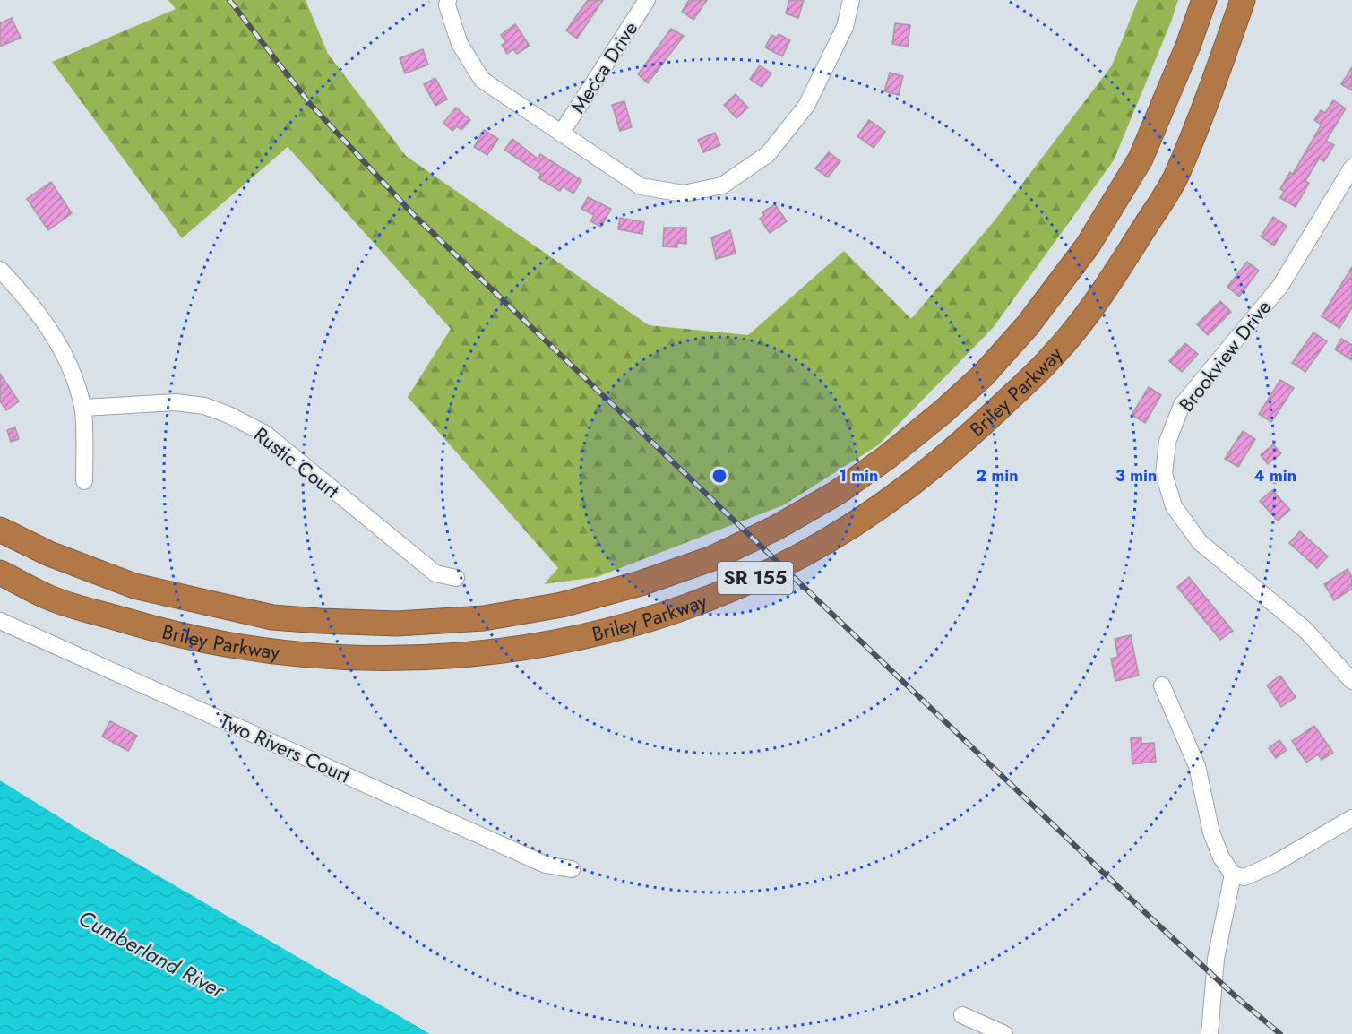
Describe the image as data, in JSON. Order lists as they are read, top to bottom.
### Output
{
  "streets": {
    "highway": ["Briley Parkway", "SR 155"],
    "street": [
      "Mecca Drive",
      "Brookview Drive",
      "Rustic Court",
      "Two Rivers Court"
    ]
  },
  "water": ["Cumberland River"],
  "rings": [
    "1 min",
    "2 min",
    "3 min",
    "4 min"
  ]
}
